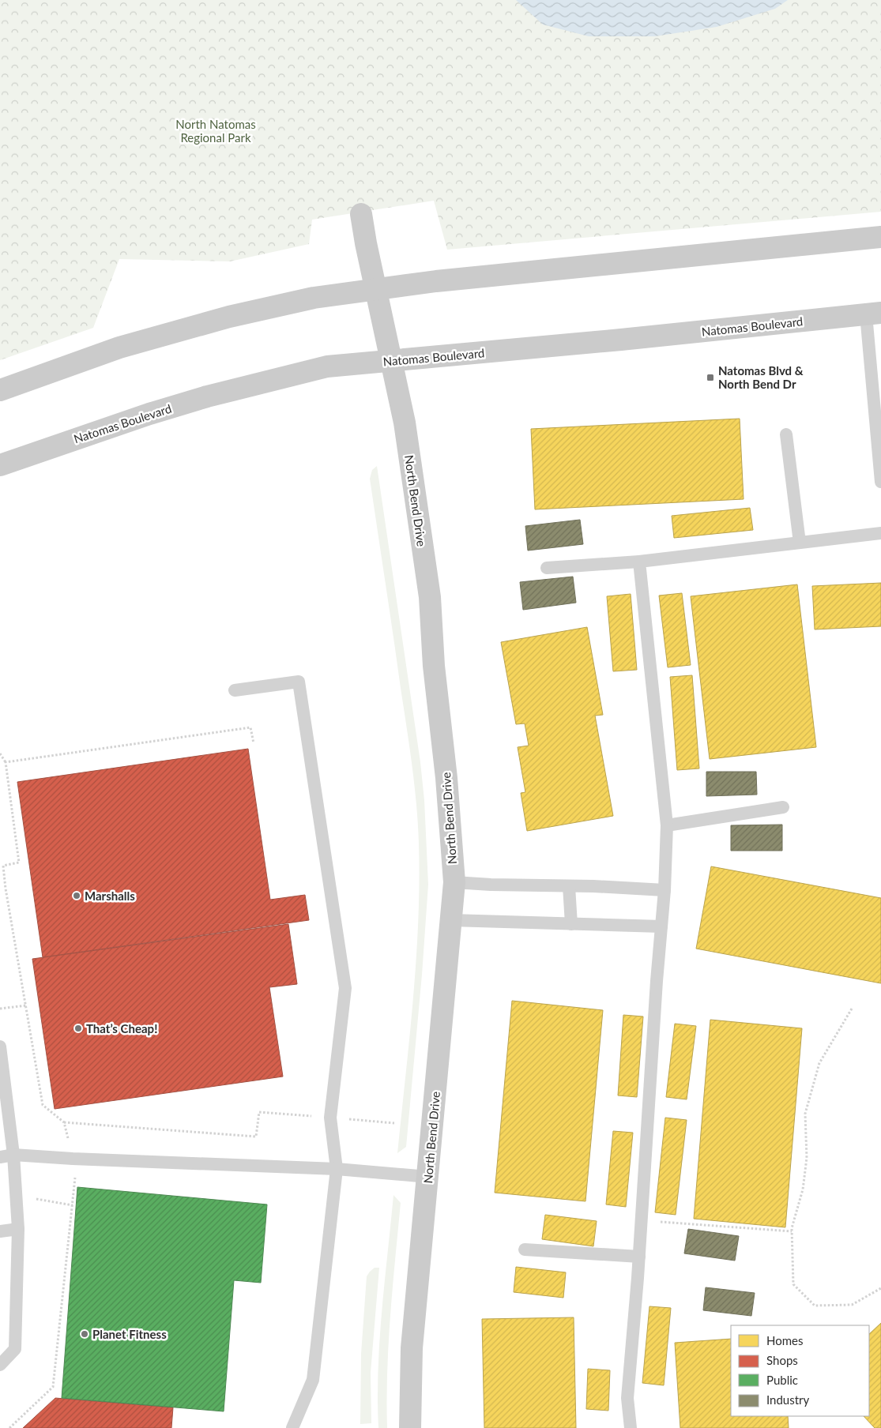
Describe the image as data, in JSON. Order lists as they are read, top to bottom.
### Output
{
  "streets": {
    "main road": ["Natomas Boulevard", "North Bend Drive"]
  },
  "crossings": [
    ["Natomas Boulevard", "North Bend Drive"]
  ],
  "parks": ["North Natomas Regional Park"],
  "places": {
    "transit": ["Natomas Blvd & North Bend Dr"],
    "other": ["Marshalls", "That’s Cheap!", "Planet Fitness"]
  },
  "legend": [
    "Homes",
    "Shops",
    "Public",
    "Industry"
  ]
}
